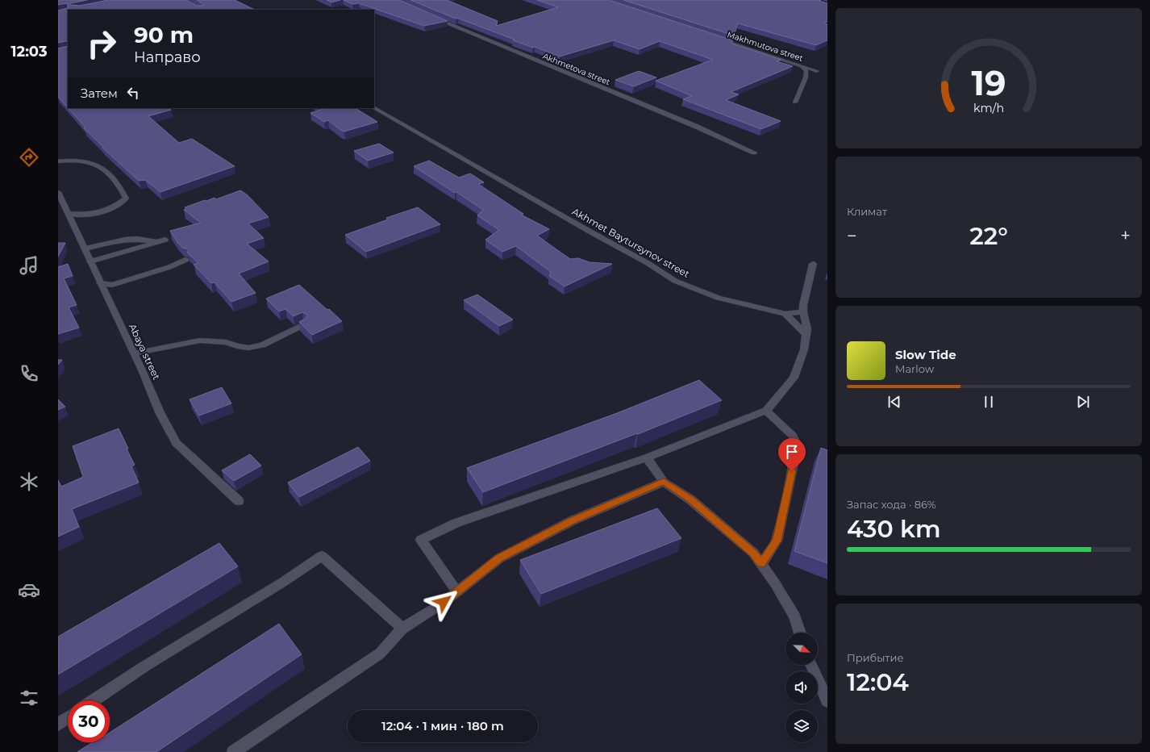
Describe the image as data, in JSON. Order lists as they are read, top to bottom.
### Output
{
  "streets": {
    "street": [
      "Makhmutova street",
      "Akhmetova street",
      "Akhmet Baytursynov street",
      "Abaya street"
    ]
  },
  "north": "bottom right",
  "page": {
    "tabs": "12:03",
    "turn": ["90 m", "Направо"],
    "then": "Затем",
    "tile": [
      "Климат",
      ["Запас хода · 86%", "430 km"],
      ["Прибытие", "12:04"]
    ],
    "heat": ["−", "22°", "+"],
    "song": ["Slow Tide", "Marlow"],
    "limit": "30",
    "trip": "12:04 · 1 мин · 180 m",
    "gauge": ["19", "km/h"]
  }
}
